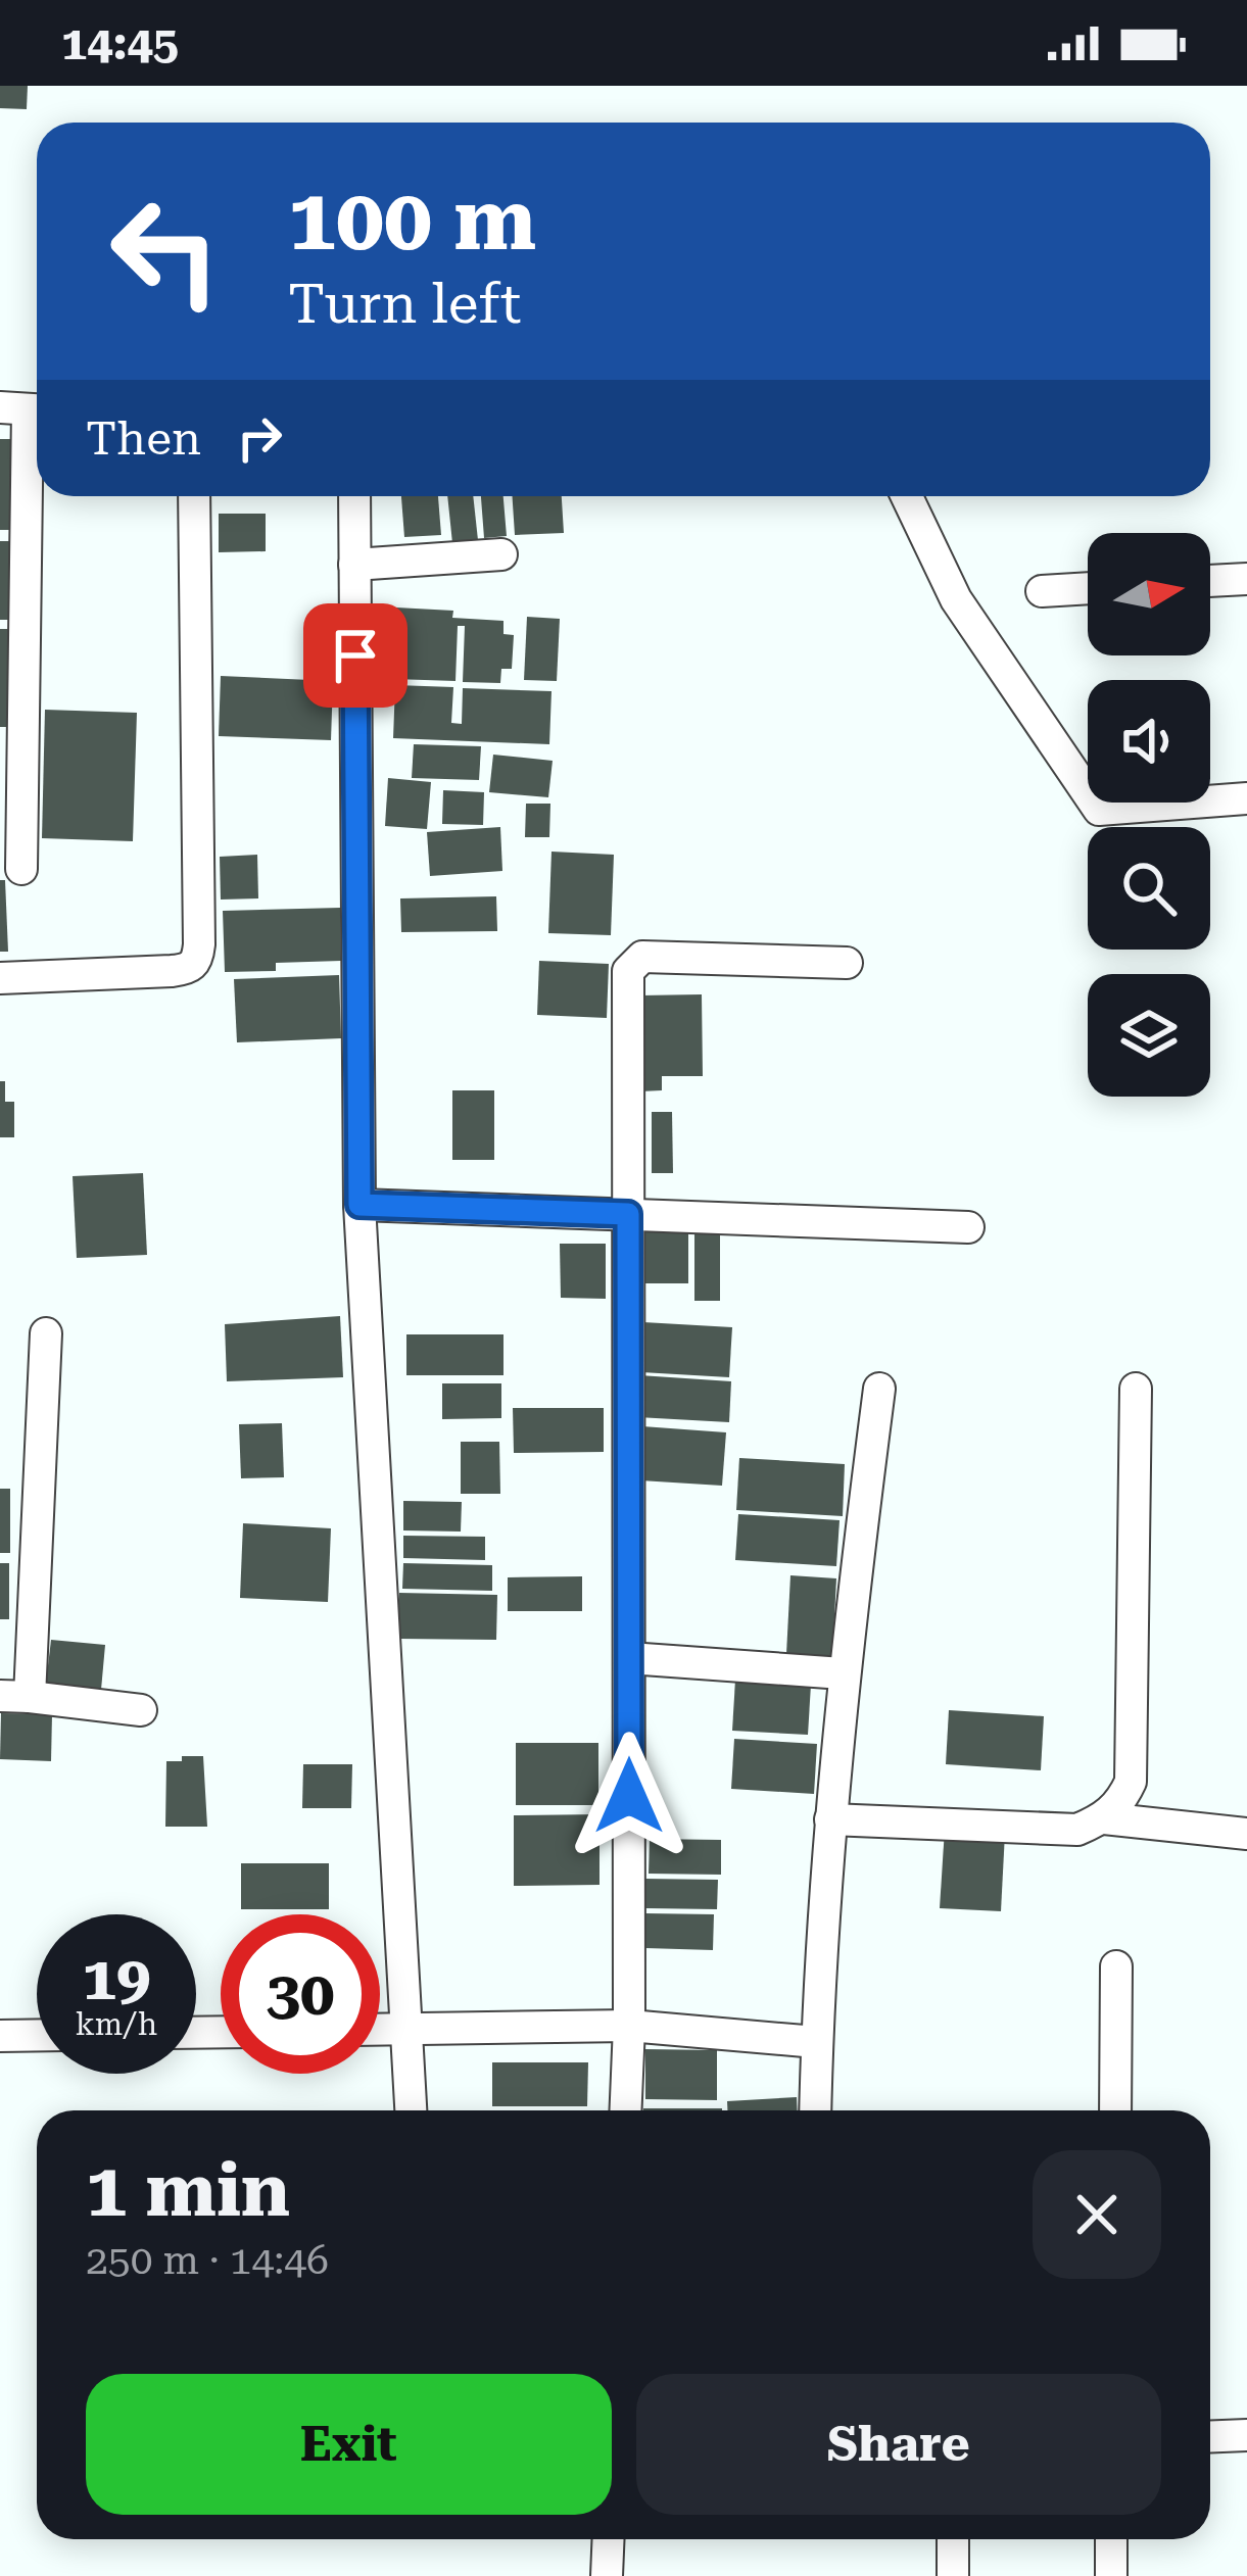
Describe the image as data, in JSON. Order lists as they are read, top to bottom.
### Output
{
  "north": "right",
  "page": {
    "status": "14:45",
    "turn": ["100 m", "Turn left"],
    "then": "Then",
    "speed": "19 km/h",
    "limit": "30",
    "heading": ["1 min", "250 m · 14:46"],
    "buttons": ["Exit", "Share"]
  }
}
